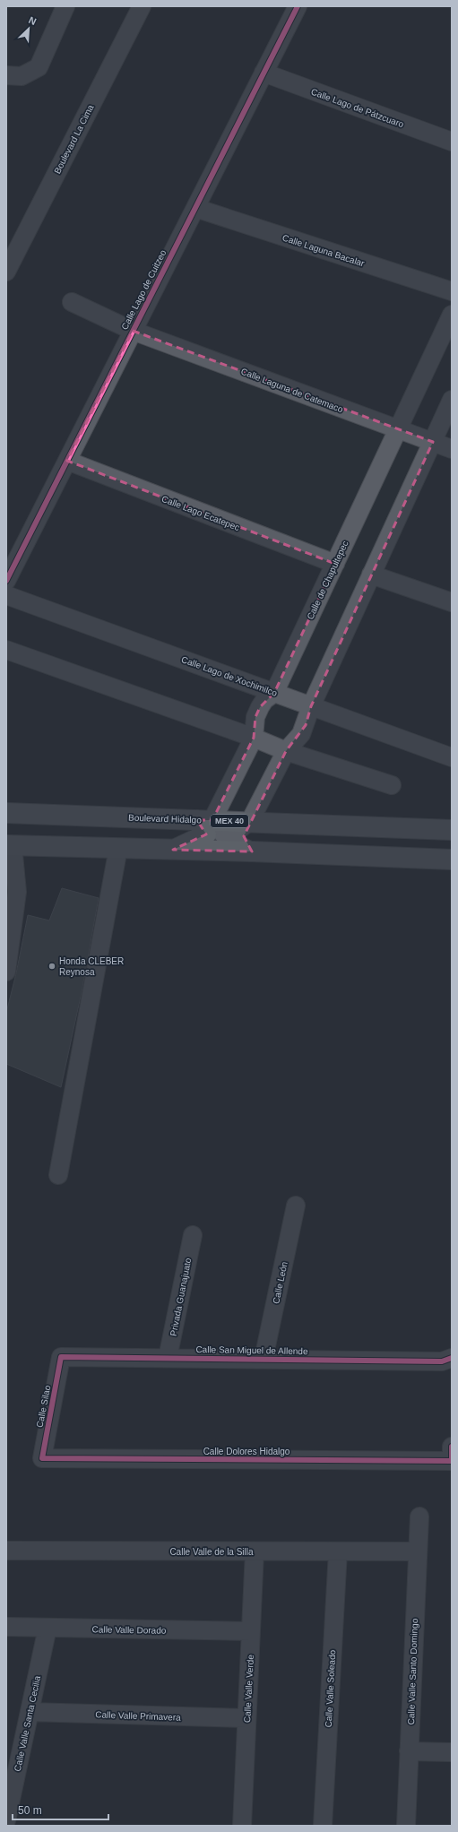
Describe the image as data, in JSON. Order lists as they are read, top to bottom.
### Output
{
  "streets": {
    "main road": ["Boulevard Hidalgo", "MEX 40"],
    "street": [
      "Calle Lago de Pátzcuaro",
      "Boulevard La Cima",
      "Calle Laguna Bacalar",
      "Calle Lago de Cuitzeo",
      "Calle Laguna de Catemaco",
      "Calle Lago Ecatepec",
      "Calle de Chapultepec",
      "Calle Lago de Xochimilco",
      "Calle León",
      "Privada Guanajuato",
      "Calle San Miguel de Allende",
      "Calle Silao",
      "Calle Dolores Hidalgo",
      "Calle Valle de la Silla",
      "Calle Valle Dorado",
      "Calle Valle Santo Domingo",
      "Calle Valle Verde",
      "Calle Valle Soleado",
      "Calle Valle Primavera",
      "Calle Valle Santa Cecilia"
    ]
  },
  "crossings": [
    ["Calle Lago de Pátzcuaro", "Calle Lago de Cuitzeo"],
    ["Calle Laguna Bacalar", "Calle Lago de Cuitzeo"],
    ["Calle Lago de Cuitzeo", "Calle Laguna de Catemaco"],
    ["Calle Lago de Cuitzeo", "Calle Lago Ecatepec"],
    ["Calle Laguna de Catemaco", "Calle de Chapultepec"],
    ["Calle Lago Ecatepec", "Calle de Chapultepec"],
    ["Calle de Chapultepec", "Calle Lago de Xochimilco"],
    ["Calle de Chapultepec", "Boulevard Hidalgo"],
    ["Calle León", "Calle San Miguel de Allende"],
    ["Privada Guanajuato", "Calle San Miguel de Allende"],
    ["Calle San Miguel de Allende", "Calle Silao"],
    ["Calle Silao", "Calle Dolores Hidalgo"],
    ["Calle Valle de la Silla", "Calle Valle Santo Domingo"],
    ["Calle Valle de la Silla", "Calle Valle Verde"],
    ["Calle Valle de la Silla", "Calle Valle Soleado"],
    ["Calle Valle Dorado", "Calle Valle Verde"],
    ["Calle Valle Dorado", "Calle Valle Santa Cecilia"],
    ["Calle Valle Verde", "Calle Valle Primavera"],
    ["Calle Valle Primavera", "Calle Valle Santa Cecilia"]
  ],
  "places": ["Honda CLEBER Reynosa"],
  "scale_bar": "50 m",
  "north": "top right"
}
